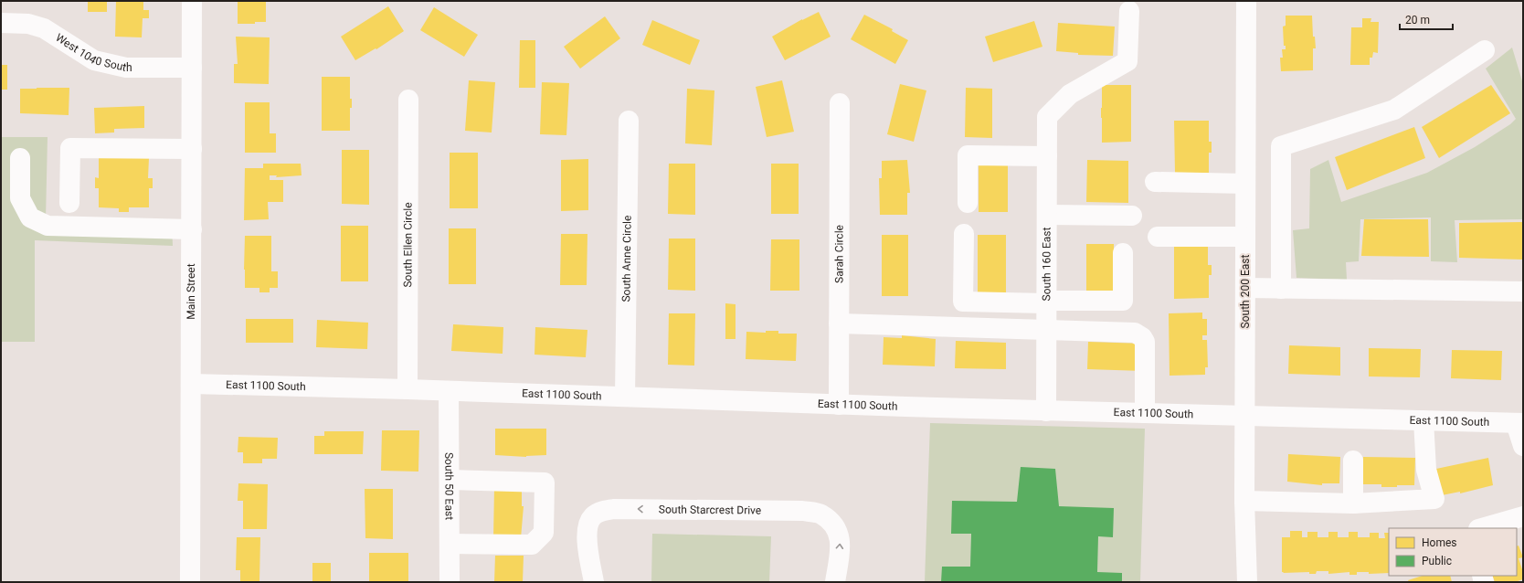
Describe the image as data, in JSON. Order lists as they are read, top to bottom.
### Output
{
  "streets": {
    "street": [
      "West 1040 South",
      "South Ellen Circle",
      "Sarah Circle",
      "South Anne Circle",
      "South 160 East",
      "Main Street",
      "South 200 East",
      "East 1100 South",
      "South 50 East",
      "South Starcrest Drive"
    ]
  },
  "crossings": [
    ["West 1040 South", "Main Street"],
    ["South Ellen Circle", "East 1100 South"],
    ["Sarah Circle", "East 1100 South"],
    ["South Anne Circle", "East 1100 South"],
    ["South 160 East", "East 1100 South"],
    ["Main Street", "East 1100 South"],
    ["South 200 East", "East 1100 South"],
    ["East 1100 South", "South 50 East"]
  ],
  "legend": ["Homes", "Public"],
  "scale_bar": "20 m"
}
